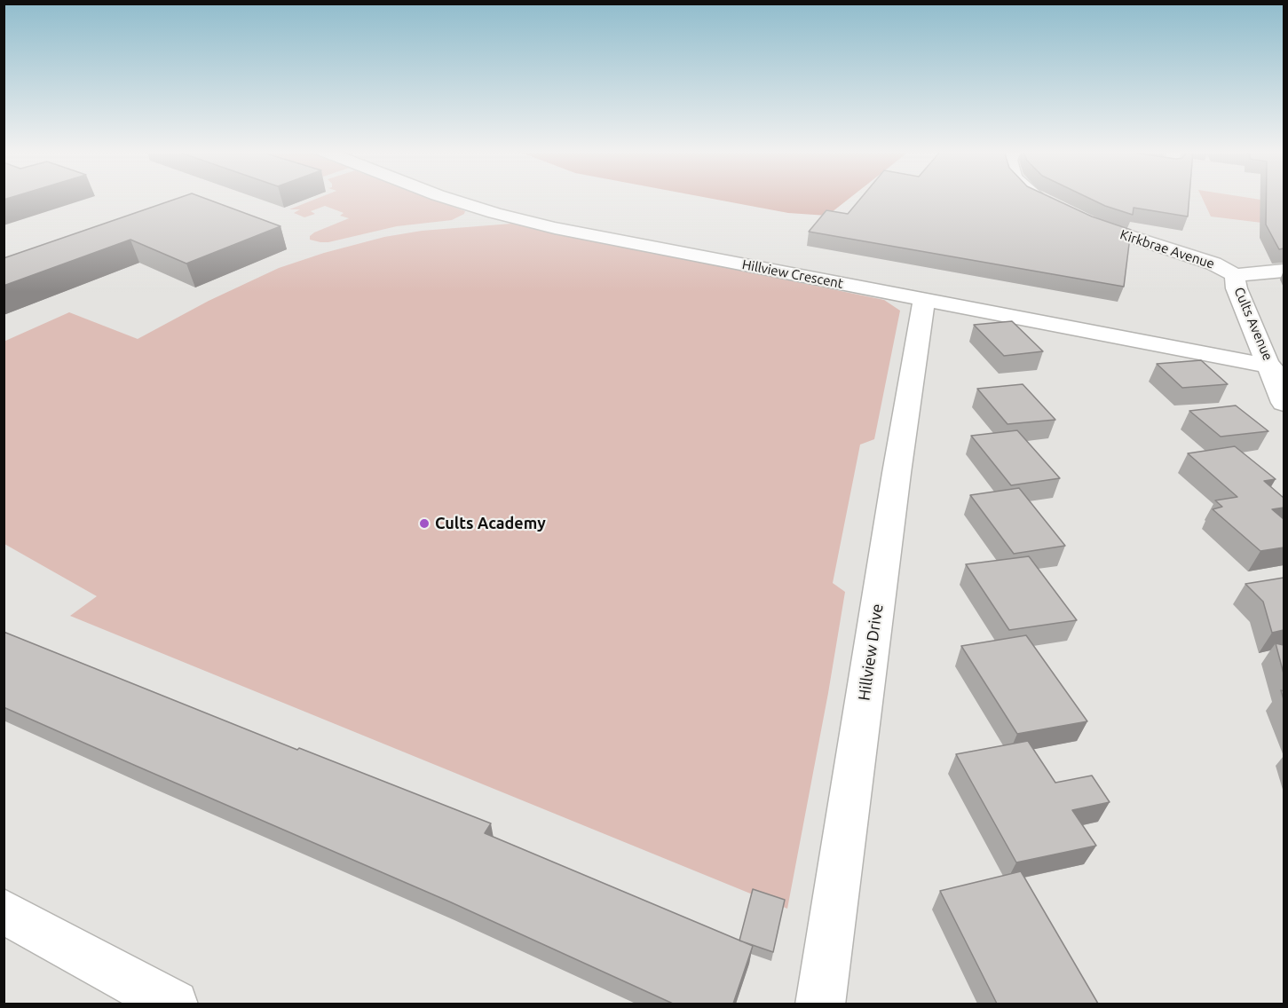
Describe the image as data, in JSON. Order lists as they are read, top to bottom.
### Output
{
  "streets": {
    "street": [
      "Kirkbrae Avenue",
      "Hillview Crescent",
      "Cults Avenue",
      "Hillview Drive"
    ]
  },
  "crossings": [
    ["Kirkbrae Avenue", "Cults Avenue"],
    ["Hillview Crescent", "Cults Avenue"],
    ["Hillview Crescent", "Hillview Drive"]
  ],
  "places": ["Cults Academy"]
}
